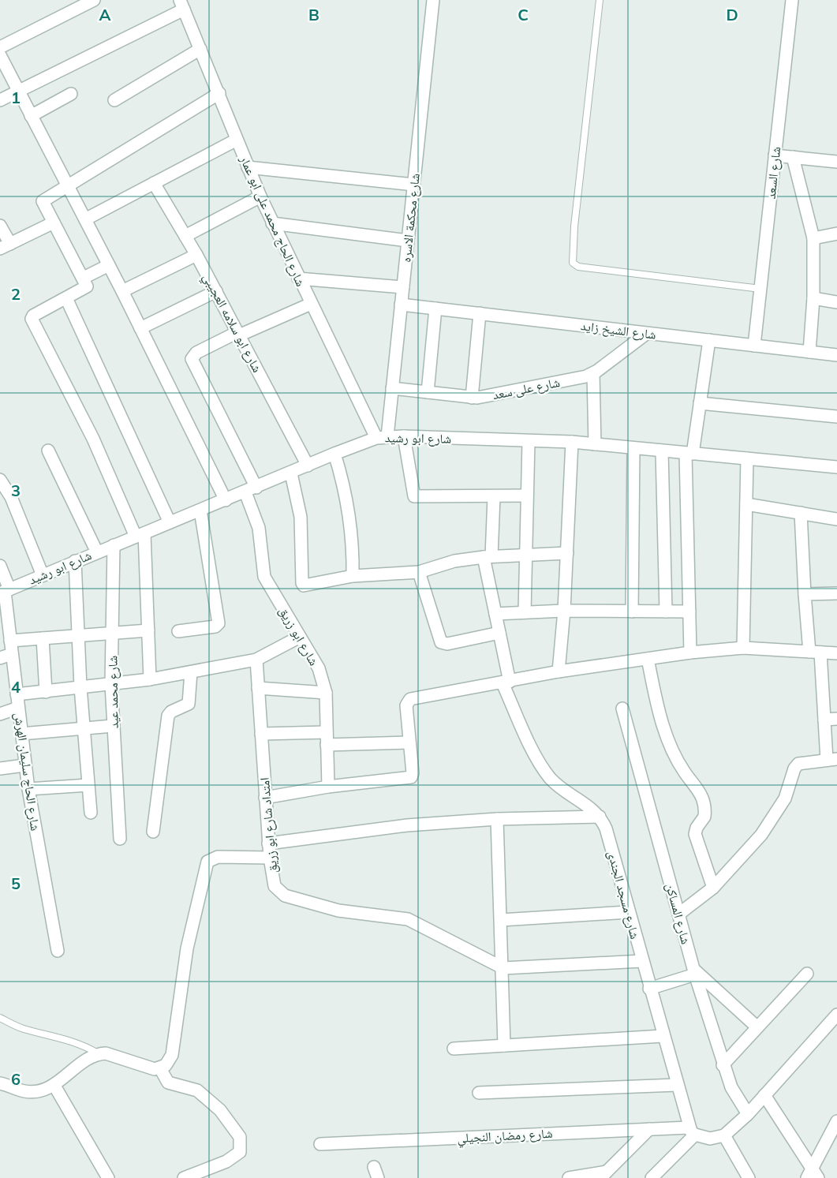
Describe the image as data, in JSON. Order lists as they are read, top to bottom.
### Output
{
  "streets": {
    "street": [
      "شارع السعد",
      "شارع محكمة الاسره",
      "شارع الحاج محمد على ابو عمار",
      "شارع ابو سلامه العجيبي",
      "شارع الشيخ زايد",
      "شارع على سعد",
      "شارع ابو رشيد",
      "شارع ابو زريق",
      "شارع محمد عيد",
      "شارع الحاج سليمان الهرش",
      "امتداد شارع ابو زريق",
      "شارع مسجد الجندى",
      "شارع المساكن",
      "شارع رمضان النجيلي"
    ]
  },
  "crossings": [
    ["شارع السعد", "شارع الشيخ زايد"],
    ["شارع محكمة الاسره", "شارع الحاج محمد على ابو عمار"],
    ["شارع محكمة الاسره", "شارع الشيخ زايد"],
    ["شارع محكمة الاسره", "شارع على سعد"],
    ["شارع محكمة الاسره", "شارع ابو رشيد"],
    ["شارع الحاج محمد على ابو عمار", "شارع ابو رشيد"],
    ["شارع ابو سلامه العجيبي", "شارع ابو رشيد"],
    ["شارع ابو سلامه العجيبي", "شارع ابو زريق"],
    ["شارع الشيخ زايد", "شارع على سعد"],
    ["شارع ابو رشيد", "شارع ابو زريق"],
    ["شارع ابو رشيد", "شارع محمد عيد"],
    ["شارع ابو رشيد", "شارع الحاج سليمان الهرش"],
    ["شارع مسجد الجندى", "شارع رمضان النجيلي"]
  ],
  "grid": {
    "columns": [
      "A",
      "B",
      "C",
      "D"
    ],
    "rows": [
      "1",
      "2",
      "3",
      "4",
      "5",
      "6"
    ]
  }
}
